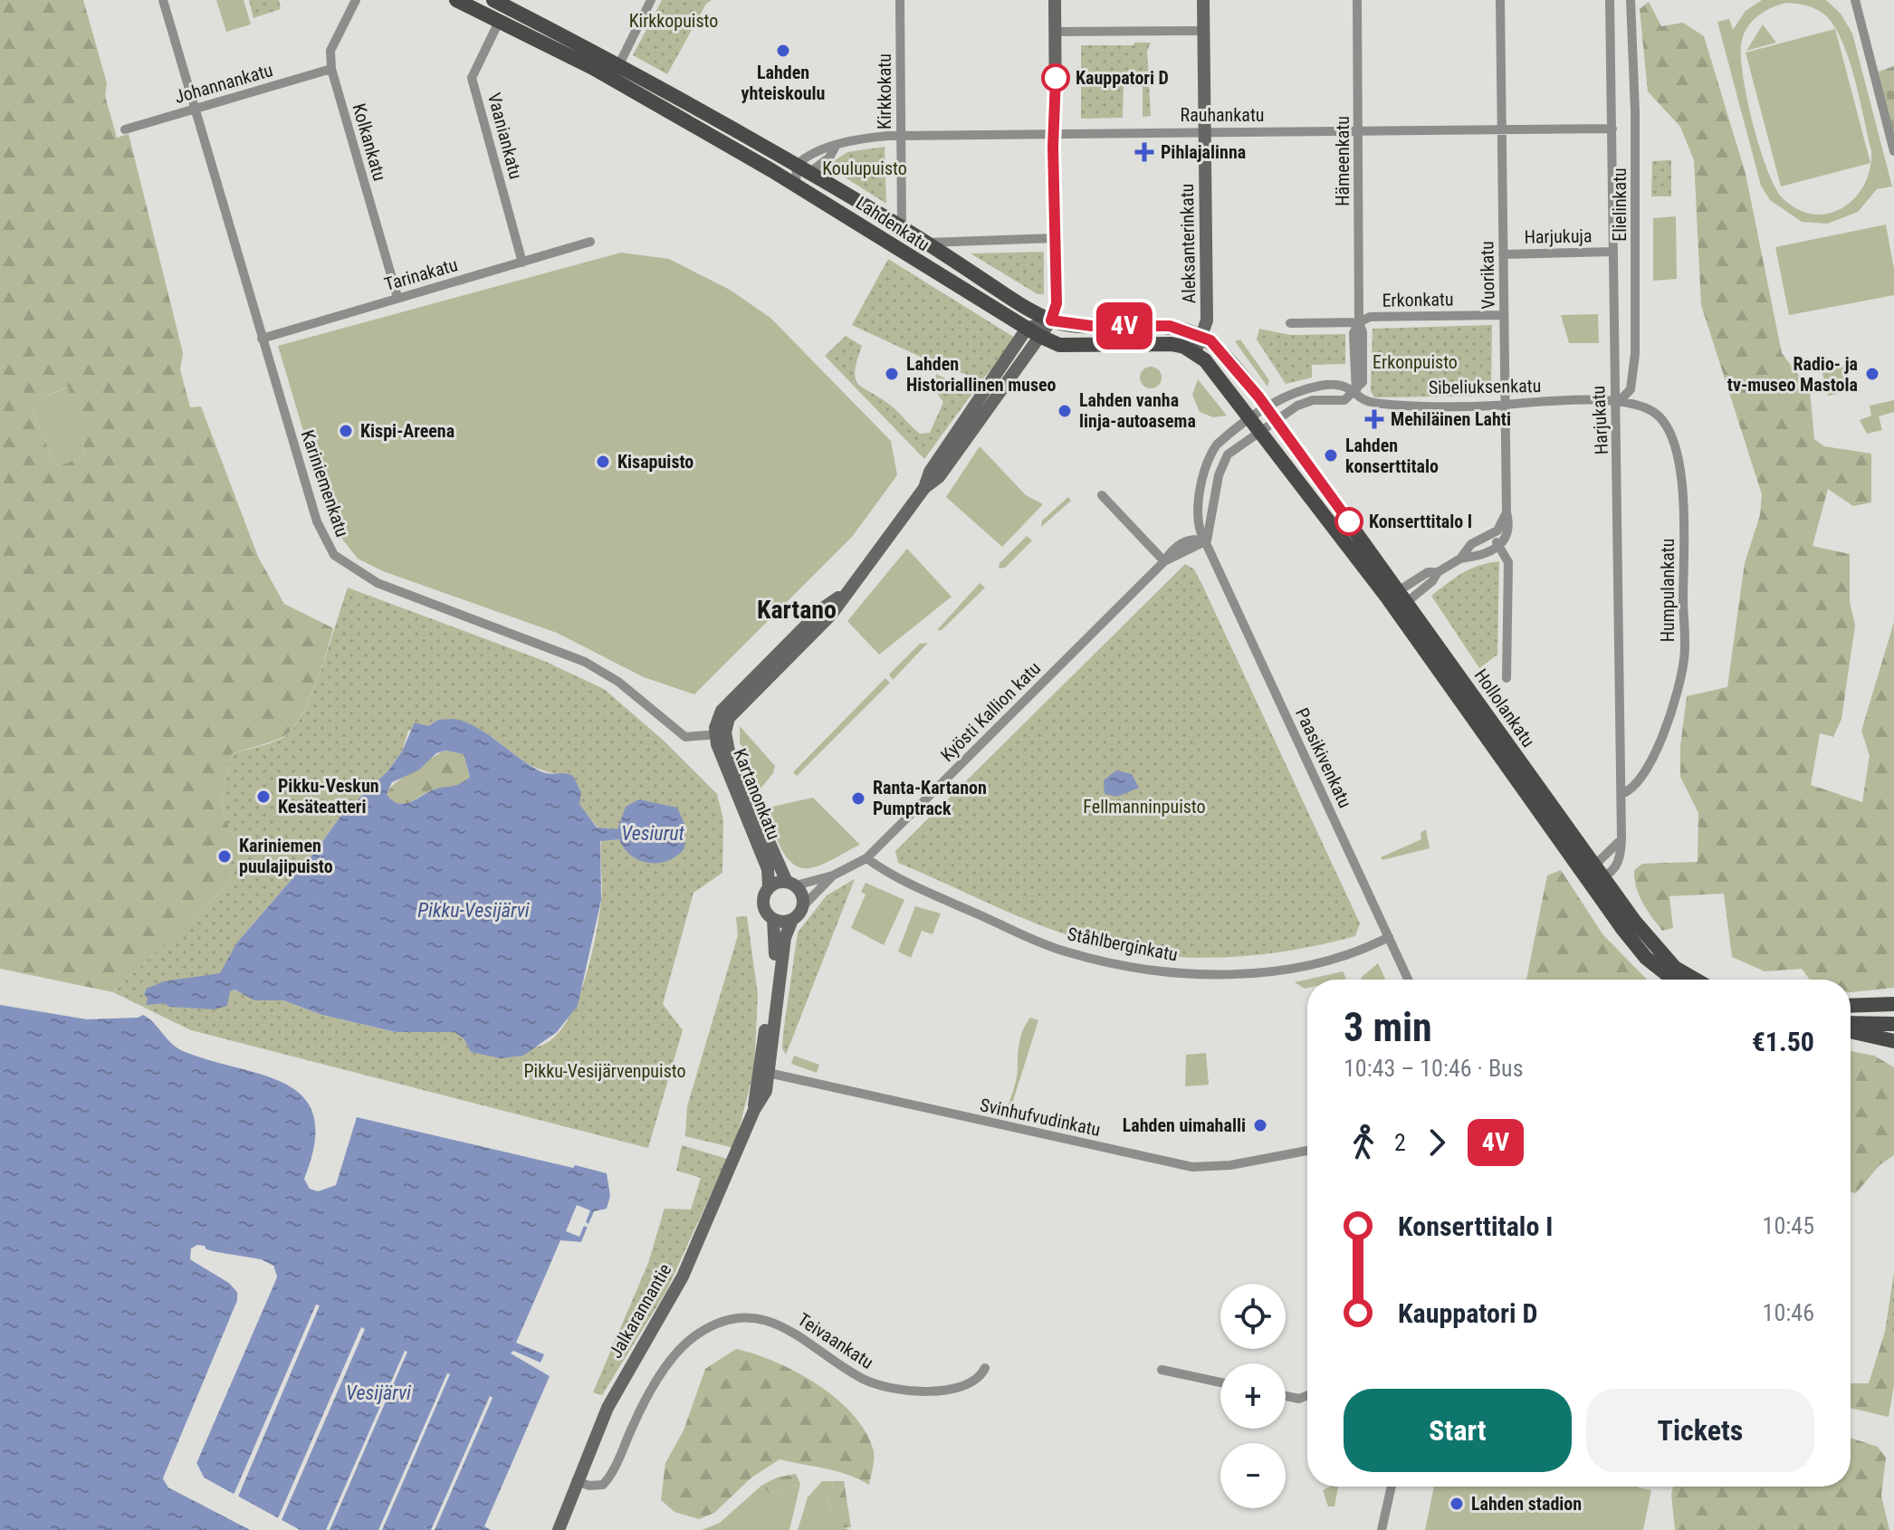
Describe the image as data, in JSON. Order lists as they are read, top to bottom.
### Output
{
  "streets": {
    "main road": [
      "Lahdenkatu",
      "Aleksanterinkatu",
      "Hollolankatu",
      "Kartanonkatu",
      "Jalkarannantie"
    ],
    "street": [
      "Johannankatu",
      "Kirkkokatu",
      "Rauhankatu",
      "Vaaniankatu",
      "Kolkankatu",
      "Hämeenkatu",
      "Elielinkatu",
      "Harjukuja",
      "Tarinakatu",
      "Vuorikatu",
      "Erkonkatu",
      "Sibeliuksenkatu",
      "Harjukatu",
      "Kariniemenkatu",
      "Humpulankatu",
      "Kyösti Kallion katu",
      "Paasikivenkatu",
      "Ståhlberginkatu",
      "Svinhufvudinkatu",
      "Teivaankatu"
    ]
  },
  "crossings": [
    ["Johannankatu", "Kolkankatu"],
    ["Johannankatu", "Kariniemenkatu"],
    ["Kirkkokatu", "Rauhankatu"],
    ["Kirkkokatu", "Lahdenkatu"],
    ["Rauhankatu", "Hämeenkatu"],
    ["Rauhankatu", "Lahdenkatu"],
    ["Rauhankatu", "Aleksanterinkatu"],
    ["Rauhankatu", "Vuorikatu"],
    ["Rauhankatu", "Harjukatu"],
    ["Vaaniankatu", "Lahdenkatu"],
    ["Vaaniankatu", "Tarinakatu"],
    ["Kolkankatu", "Tarinakatu"],
    ["Hämeenkatu", "Erkonkatu"],
    ["Hämeenkatu", "Sibeliuksenkatu"],
    ["Elielinkatu", "Sibeliuksenkatu"],
    ["Elielinkatu", "Harjukatu"],
    ["Elielinkatu", "Humpulankatu"],
    ["Lahdenkatu", "Aleksanterinkatu"],
    ["Lahdenkatu", "Kartanonkatu"],
    ["Harjukuja", "Vuorikatu"],
    ["Harjukuja", "Harjukatu"],
    ["Tarinakatu", "Kariniemenkatu"],
    ["Vuorikatu", "Erkonkatu"],
    ["Vuorikatu", "Sibeliuksenkatu"],
    ["Sibeliuksenkatu", "Harjukatu"],
    ["Sibeliuksenkatu", "Humpulankatu"],
    ["Sibeliuksenkatu", "Hollolankatu"],
    ["Sibeliuksenkatu", "Paasikivenkatu"],
    ["Harjukatu", "Humpulankatu"],
    ["Harjukatu", "Hollolankatu"],
    ["Kariniemenkatu", "Kartanonkatu"],
    ["Kyösti Kallion katu", "Paasikivenkatu"],
    ["Kyösti Kallion katu", "Kartanonkatu"],
    ["Kyösti Kallion katu", "Ståhlberginkatu"],
    ["Kyösti Kallion katu", "Jalkarannantie"],
    ["Paasikivenkatu", "Ståhlberginkatu"],
    ["Kartanonkatu", "Jalkarannantie"],
    ["Svinhufvudinkatu", "Jalkarannantie"],
    ["Jalkarannantie", "Teivaankatu"]
  ],
  "districts": ["Kartano"],
  "water": ["Vesiurut", "Pikku-Vesijärvi", "Vesijärvi"],
  "parks": [
    "Kirkkopuisto",
    "Koulupuisto",
    "Erkonpuisto",
    "Fellmanninpuisto",
    "Pikku-Vesijärvenpuisto"
  ],
  "places": {
    "other": [
      "Lahden yhteiskoulu",
      "Kauppatori D",
      "Lahden Historiallinen museo",
      "Radio- ja tv-museo Mastola",
      "Lahden vanha linja-autoasema",
      "Kispi-Areena",
      "Lahden konserttitalo",
      "Kisapuisto",
      "Konserttitalo I",
      "Pikku-Veskun Kesäteatteri",
      "Ranta-Kartanon Pumptrack",
      "Kariniemen puulajipuisto",
      "Lahden uimahalli",
      "Lahden stadion"
    ],
    "health": ["Pihlajalinna", "Mehiläinen Lahti"]
  },
  "lines": ["bus line 4V"],
  "page": {
    "on_map": "4V",
    "heading": ["3 min", "10:43 – 10:46 · Bus", "€1.50"],
    "legs": ["2", "4V"],
    "list": [
      {
        "name": "Konserttitalo I",
        "value": "10:45"
      },
      {
        "name": "Kauppatori D",
        "value": "10:46"
      }
    ],
    "map_buttons": ["+", "−"],
    "buttons": ["Start", "Tickets"]
  }
}
